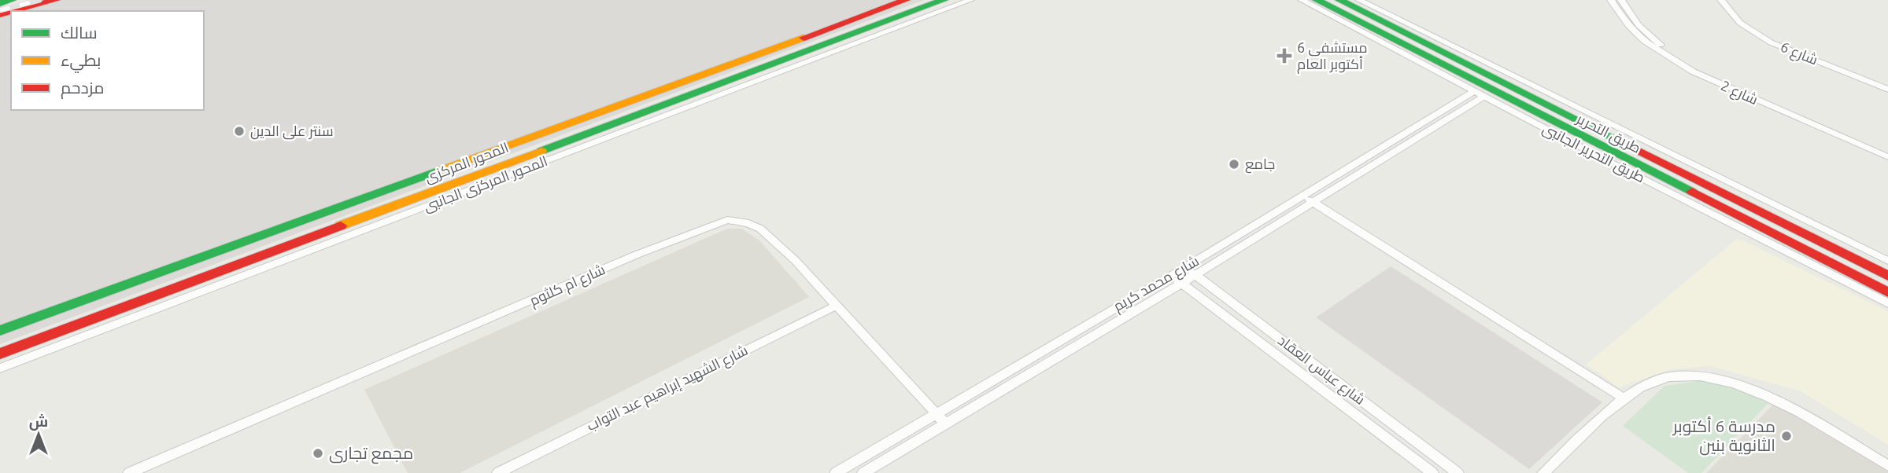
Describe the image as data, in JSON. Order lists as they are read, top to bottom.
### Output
{
  "streets": {
    "main road": ["طريق التحرير", "المحور المركزى"],
    "street": [
      "شارع 6",
      "شارع 2",
      "طريق التحرير الجانبى",
      "المحور المركزى الجانبى",
      "شارع محمد كريم",
      "شارع ام كلثوم",
      "شارع عباس العقاد",
      "شارع الشهيد إبراهيم عبد التواب"
    ]
  },
  "crossings": [
    ["طريق التحرير الجانبى", "شارع محمد كريم"],
    ["شارع محمد كريم", "شارع ام كلثوم"],
    ["شارع محمد كريم", "شارع عباس العقاد"],
    ["شارع ام كلثوم", "شارع الشهيد إبراهيم عبد التواب"]
  ],
  "places": {
    "health": ["مستشفى 6 أكتوبر العام"],
    "other": [
      "سنتر على الدين",
      "جامع",
      "مدرسة 6 أكتوبر الثانوية بنين",
      "مجمع تجارى"
    ]
  },
  "legend": ["سالك", "بطيء", "مزدحم"],
  "north": "top"
}
